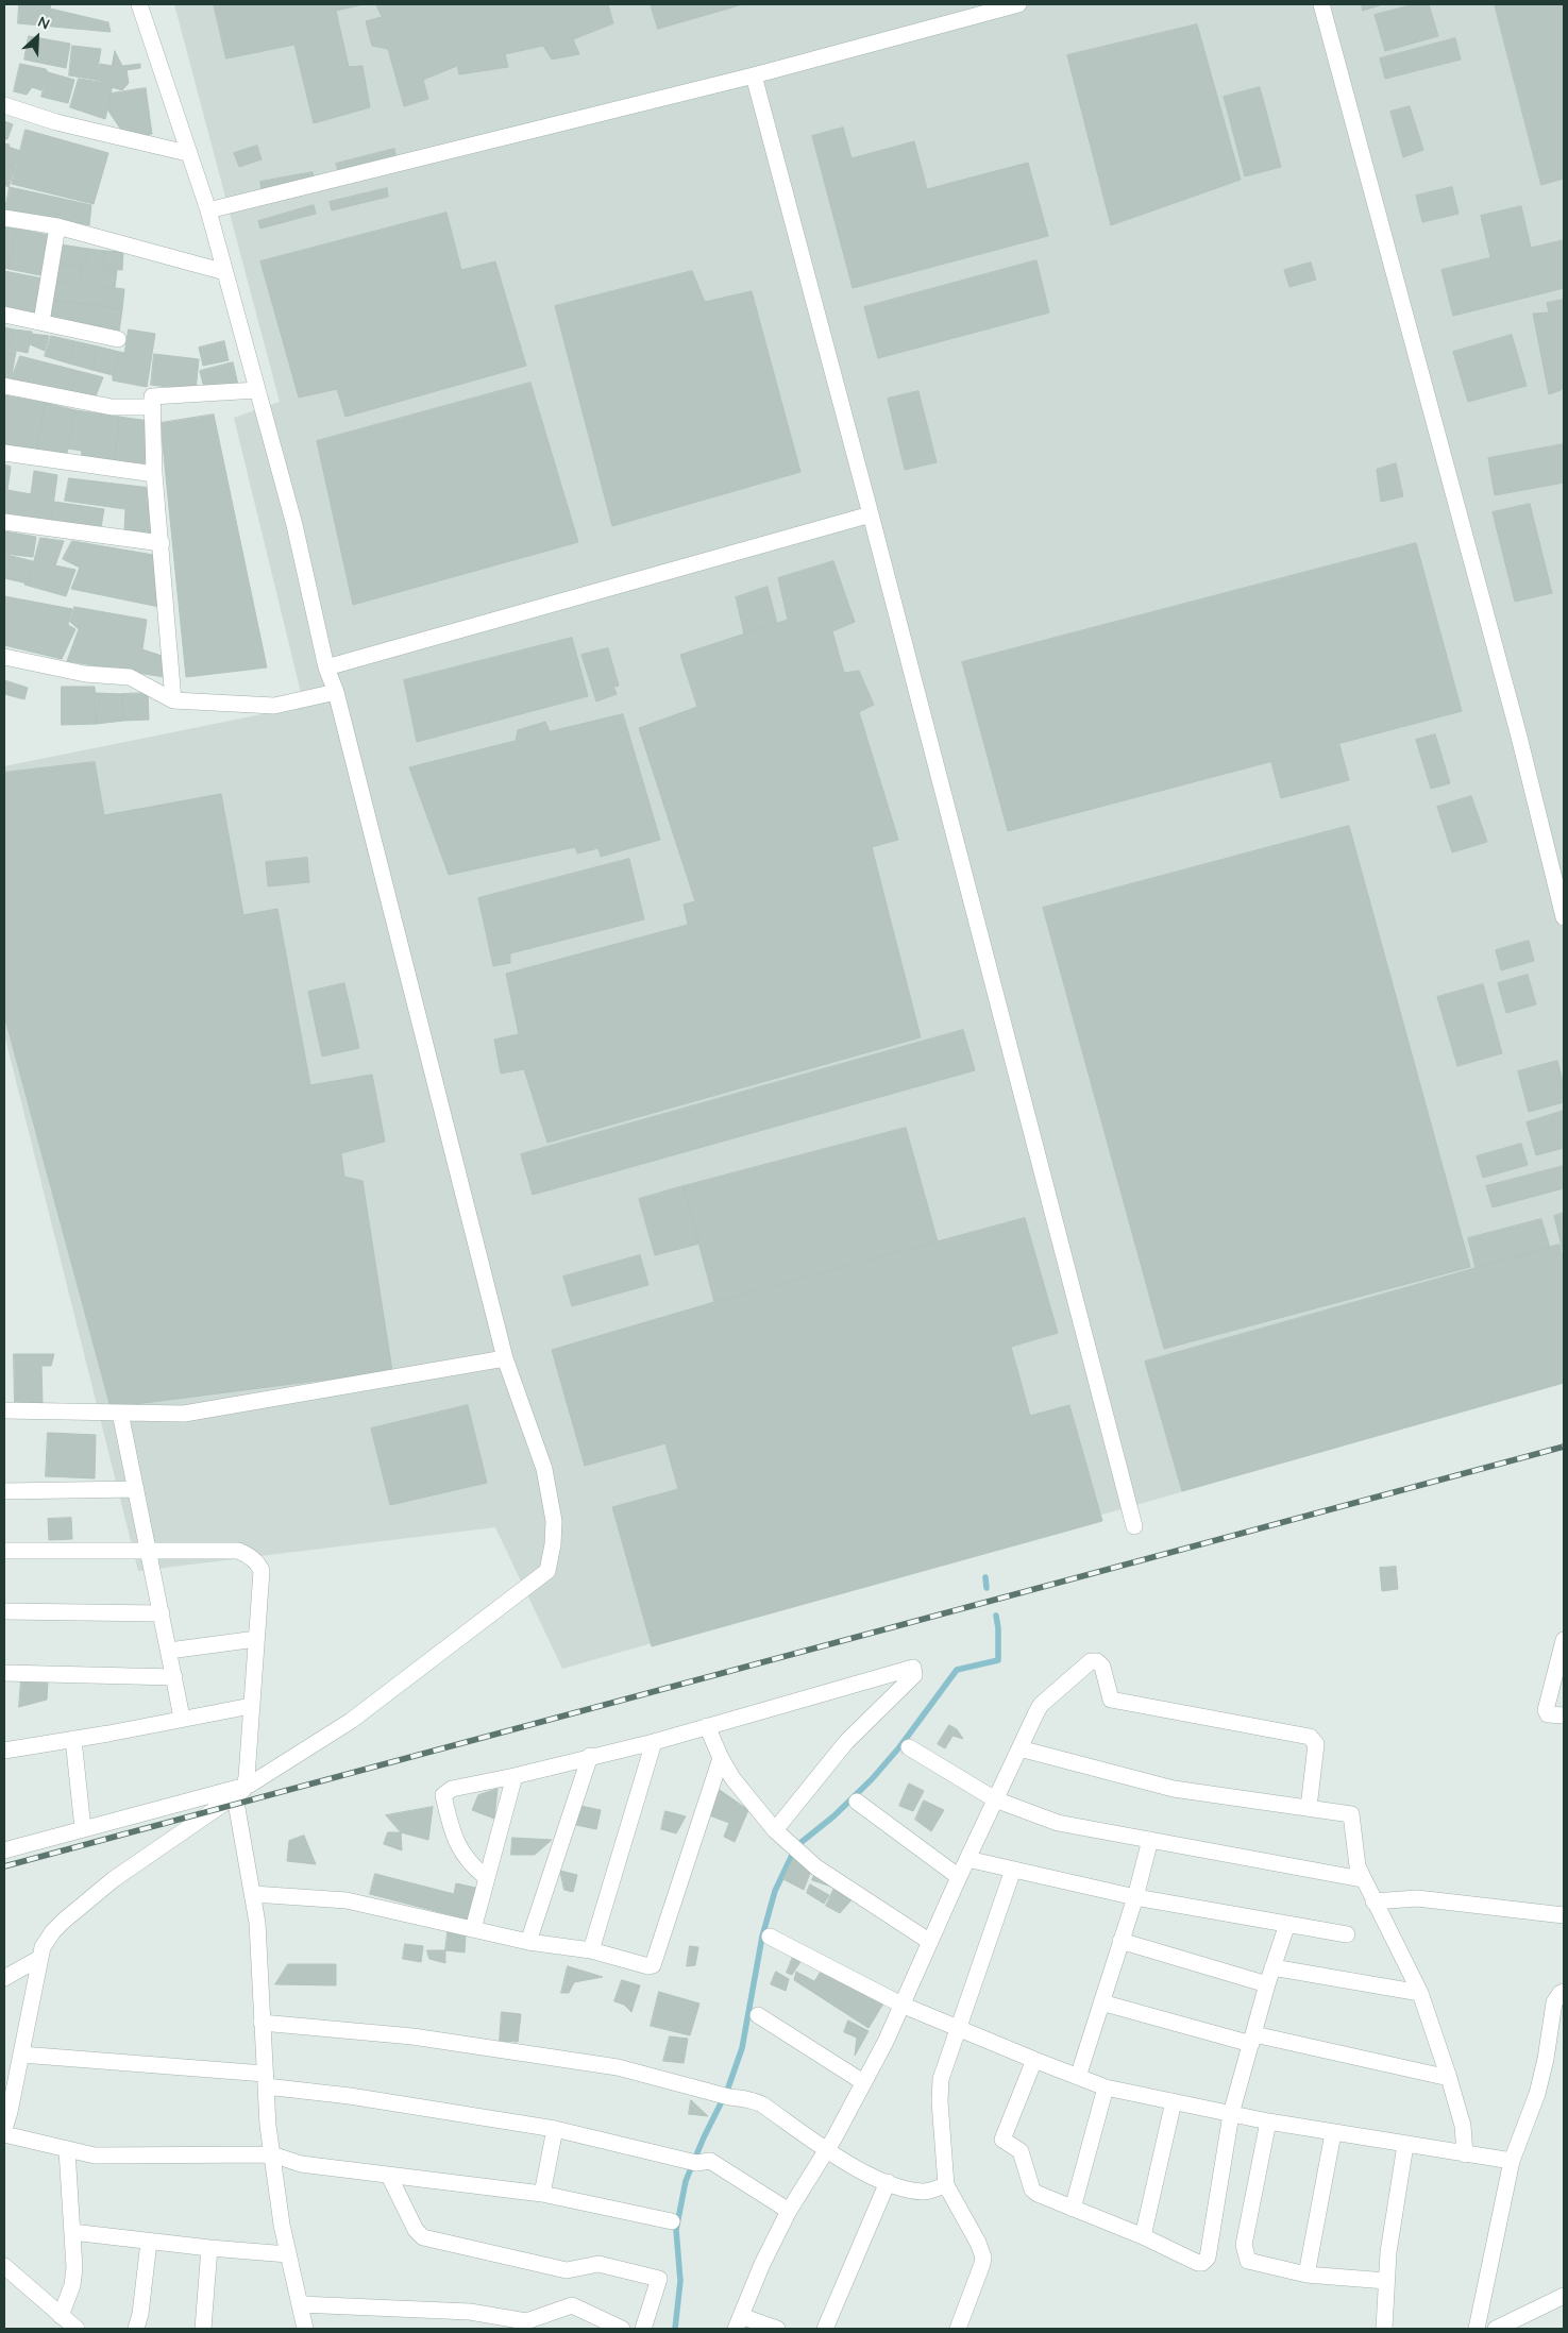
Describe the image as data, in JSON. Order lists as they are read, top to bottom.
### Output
{
  "north": "top right"
}
